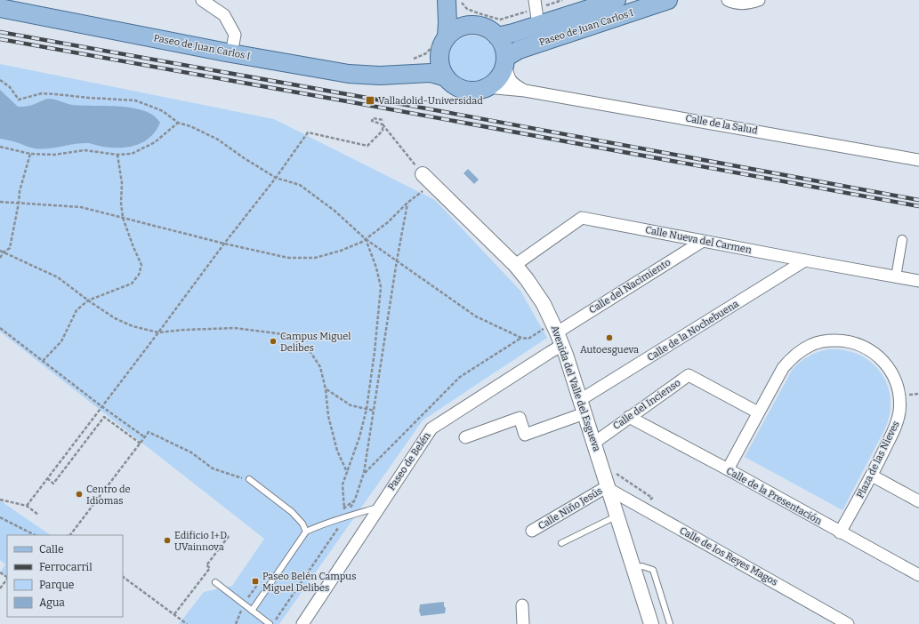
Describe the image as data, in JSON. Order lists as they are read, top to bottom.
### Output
{
  "streets": {
    "main road": ["Paseo de Juan Carlos I"],
    "street": [
      "Calle de la Salud",
      "Calle Nueva del Carmen",
      "Calle del Nacimiento",
      "Calle de la Nochebuena",
      "Avenida del Valle del Esgueva",
      "Calle del Incienso",
      "Plaza de las Nieves",
      "Paseo de Belén",
      "Calle de la Presentación",
      "Calle Niño Jesús",
      "Calle de los Reyes Magos"
    ]
  },
  "crossings": [
    ["Paseo de Juan Carlos I", "Calle de la Salud"],
    ["Calle Nueva del Carmen", "Calle del Nacimiento"],
    ["Calle Nueva del Carmen", "Calle de la Nochebuena"],
    ["Calle Nueva del Carmen", "Avenida del Valle del Esgueva"],
    ["Calle del Nacimiento", "Avenida del Valle del Esgueva"],
    ["Calle del Nacimiento", "Paseo de Belén"],
    ["Calle de la Nochebuena", "Avenida del Valle del Esgueva"],
    ["Avenida del Valle del Esgueva", "Calle del Incienso"],
    ["Avenida del Valle del Esgueva", "Paseo de Belén"],
    ["Avenida del Valle del Esgueva", "Calle Niño Jesús"],
    ["Avenida del Valle del Esgueva", "Calle de los Reyes Magos"],
    ["Calle del Incienso", "Plaza de las Nieves"],
    ["Calle del Incienso", "Calle de la Presentación"],
    ["Plaza de las Nieves", "Calle de la Presentación"],
    ["Calle Niño Jesús", "Calle de los Reyes Magos"]
  ],
  "places": {
    "transit": ["Valladolid-Universidad", "Paseo Belén Campus Miguel Delibes"],
    "other": [
      "Autoesgueva",
      "Campus Miguel Delibes",
      "Centro de Idiomas",
      "Edificio I+D UVainnova"
    ]
  },
  "legend": [
    "Calle",
    "Ferrocarril",
    "Parque",
    "Agua"
  ]
}
